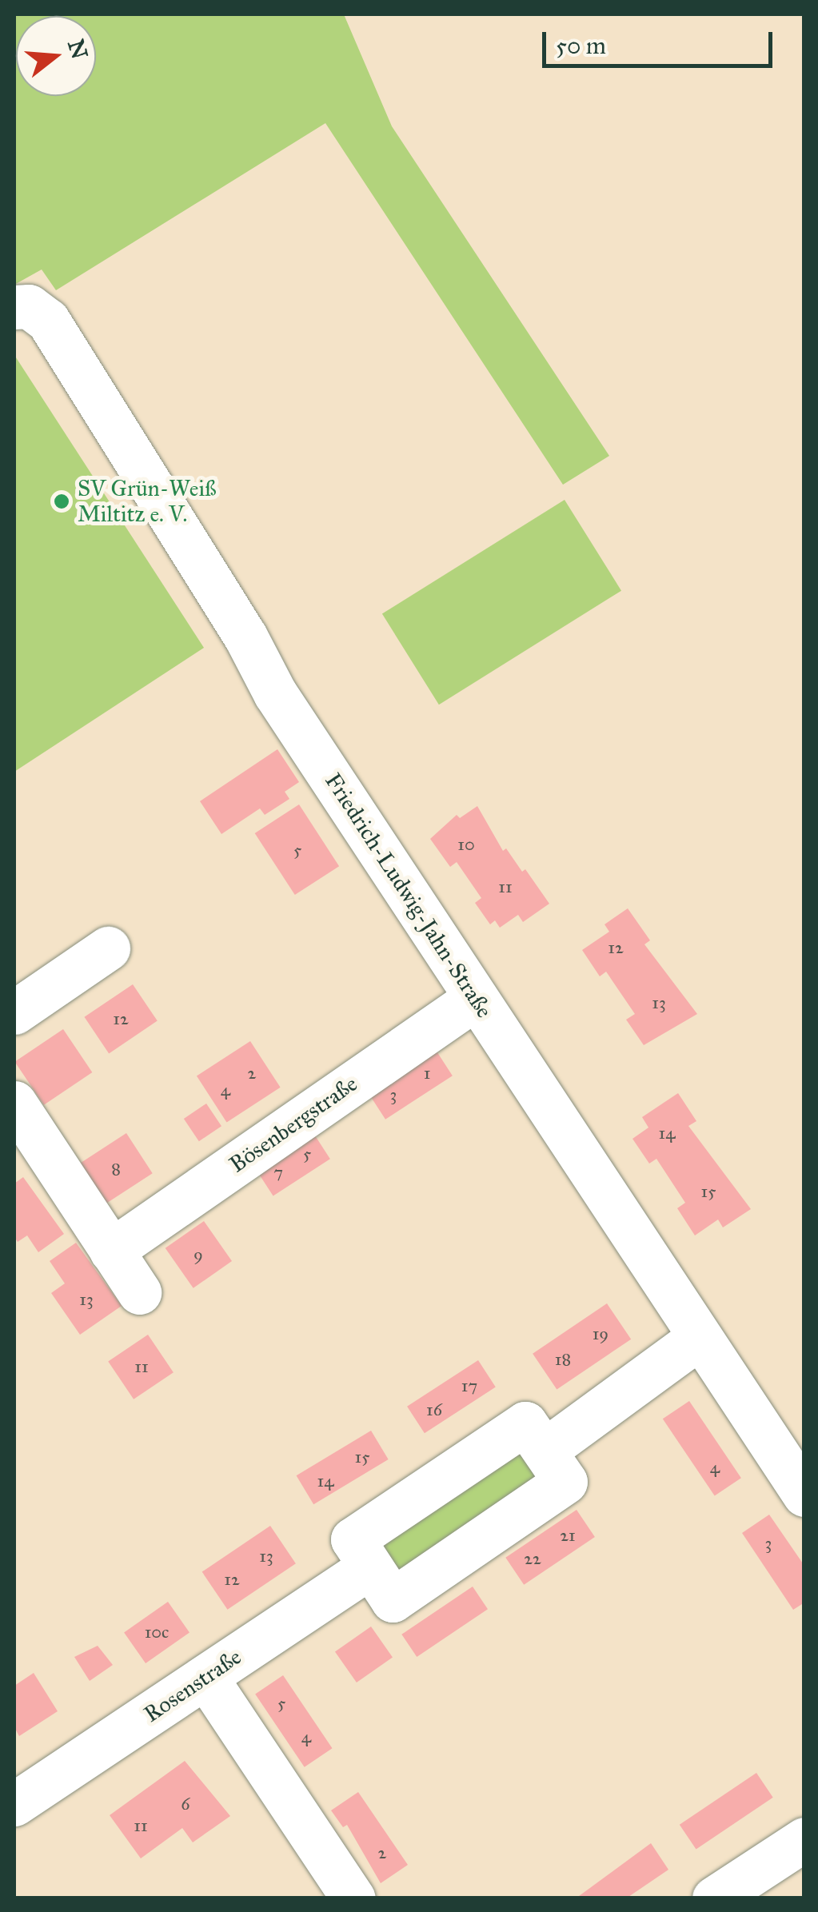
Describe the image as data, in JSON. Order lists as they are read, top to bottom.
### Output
{
  "streets": {
    "street": ["Friedrich-Ludwig-Jahn-Straße", "Bösenbergstraße", "Rosenstraße"]
  },
  "crossings": [
    ["Friedrich-Ludwig-Jahn-Straße", "Bösenbergstraße"]
  ],
  "places": ["SV Grün-Weiß Miltitz e. V."],
  "house_numbers": [
    "10",
    "5",
    "11",
    "12",
    "13",
    "12",
    "2",
    "1",
    "4",
    "3",
    "14",
    "5",
    "8",
    "7",
    "15",
    "9",
    "13",
    "19",
    "18",
    "11",
    "17",
    "16",
    "15",
    "4",
    "14",
    "21",
    "3",
    "13",
    "22",
    "12",
    "10c",
    "5",
    "4",
    "6",
    "11",
    "2"
  ],
  "scale_bar": "50 m",
  "north": "right"
}
